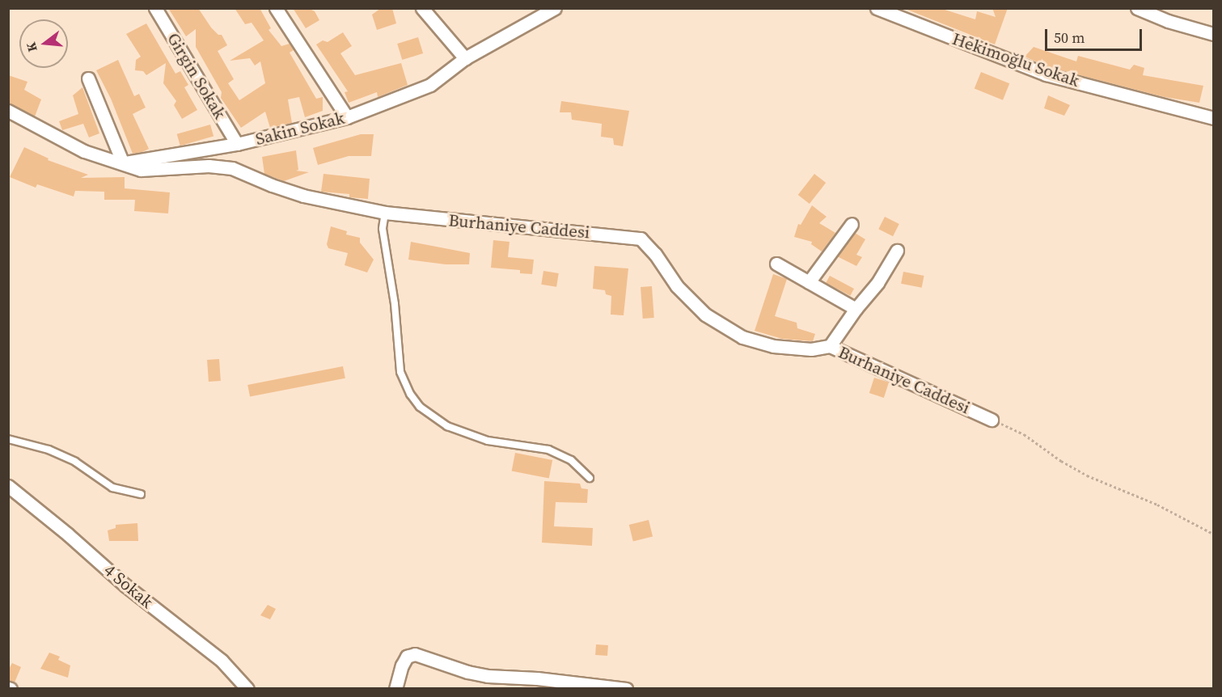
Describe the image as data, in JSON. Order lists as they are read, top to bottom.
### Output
{
  "streets": {
    "street": [
      "Hekimoğlu Sokak",
      "Girgin Sokak",
      "Sakin Sokak",
      "Burhaniye Caddesi",
      "4 Sokak"
    ]
  },
  "crossings": [
    ["Girgin Sokak", "Sakin Sokak"],
    ["Sakin Sokak", "Burhaniye Caddesi"]
  ],
  "scale_bar": "50 m",
  "north": "left"
}
